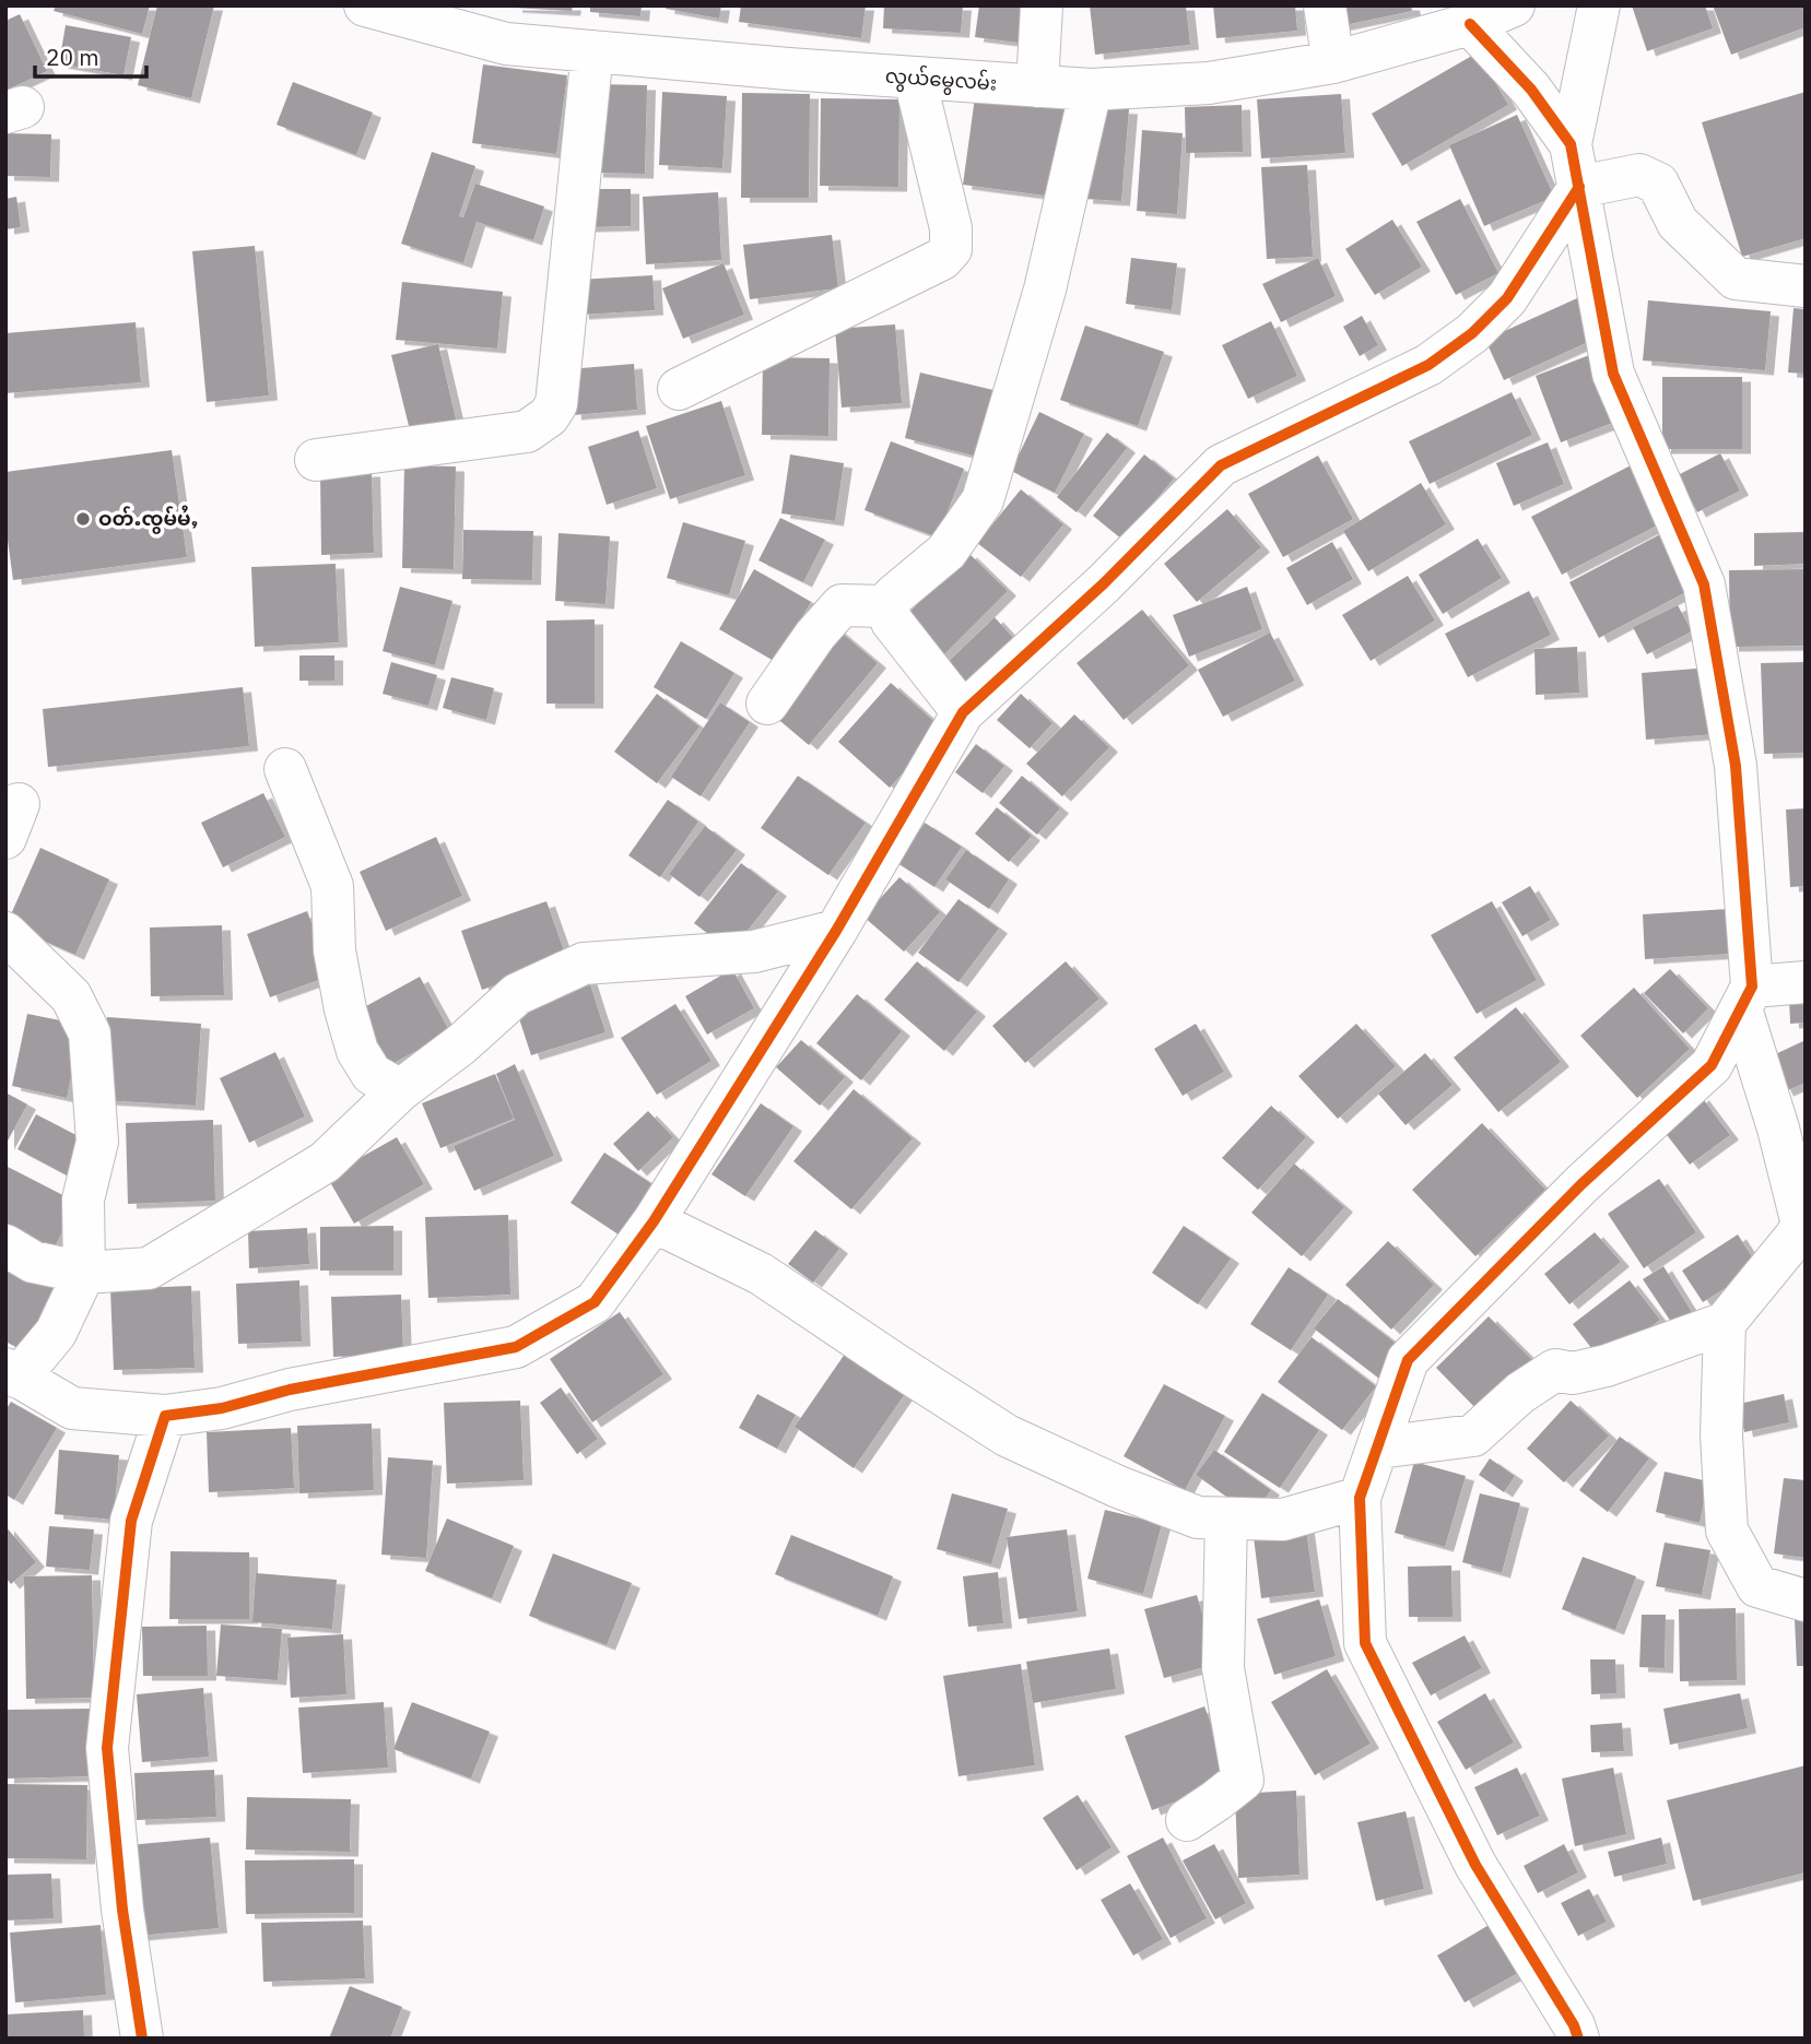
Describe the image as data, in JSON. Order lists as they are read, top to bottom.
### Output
{
  "streets": {
    "street": ["လွယ်မွေလမ်း"]
  },
  "places": ["ဝတ်ႉၸွမ်မႆႇ"],
  "scale_bar": "20 m"
}
